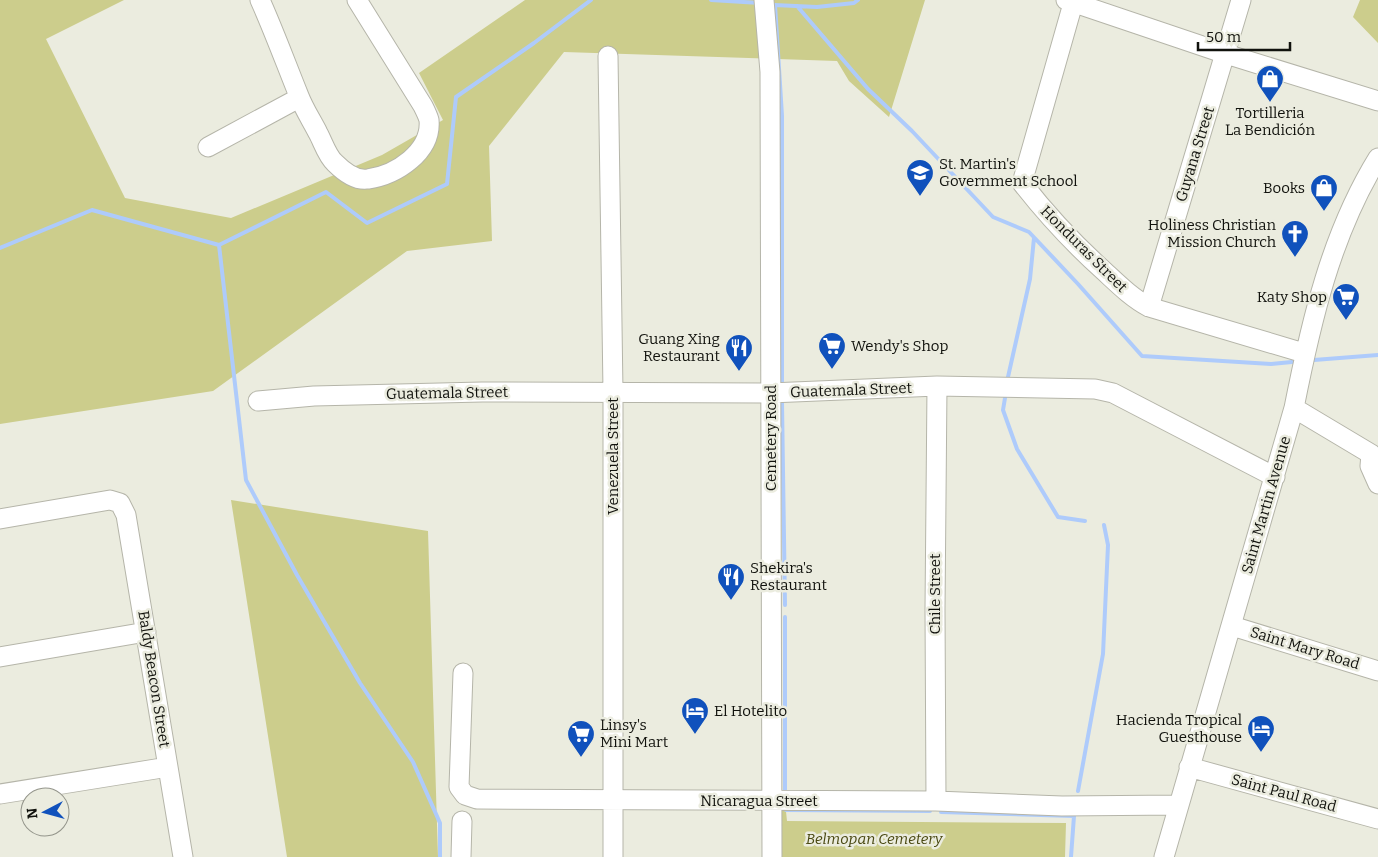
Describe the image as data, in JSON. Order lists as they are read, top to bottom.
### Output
{
  "streets": {
    "street": [
      "Guyana Street",
      "Honduras Street",
      "Guatemala Street",
      "Cemetery Road",
      "Venezuela Street",
      "Saint Martin Avenue",
      "Chile Street",
      "Saint Mary Road",
      "Baldy Beacon Street",
      "Saint Paul Road",
      "Nicaragua Street"
    ]
  },
  "crossings": [
    ["Guyana Street", "Honduras Street"],
    ["Honduras Street", "Saint Martin Avenue"],
    ["Guatemala Street", "Cemetery Road"],
    ["Guatemala Street", "Venezuela Street"],
    ["Guatemala Street", "Saint Martin Avenue"],
    ["Guatemala Street", "Chile Street"],
    ["Cemetery Road", "Nicaragua Street"],
    ["Venezuela Street", "Nicaragua Street"],
    ["Saint Martin Avenue", "Saint Mary Road"],
    ["Saint Martin Avenue", "Saint Paul Road"],
    ["Saint Martin Avenue", "Nicaragua Street"],
    ["Chile Street", "Nicaragua Street"]
  ],
  "parks": ["Belmopan Cemetery"],
  "places": {
    "shop": ["Tortilleria La Bendición", "Books"],
    "school or university": ["St. Martin's Government School"],
    "church": ["Holiness Christian Mission Church"],
    "supermarket": ["Katy Shop", "Wendy's Shop", "Linsy's Mini Mart"],
    "restaurant": ["Guang Xing Restaurant", "Shekira's Restaurant"],
    "hotel": ["El Hotelito", "Hacienda Tropical Guesthouse"]
  },
  "scale_bar": "50 m",
  "north": "left"
}
